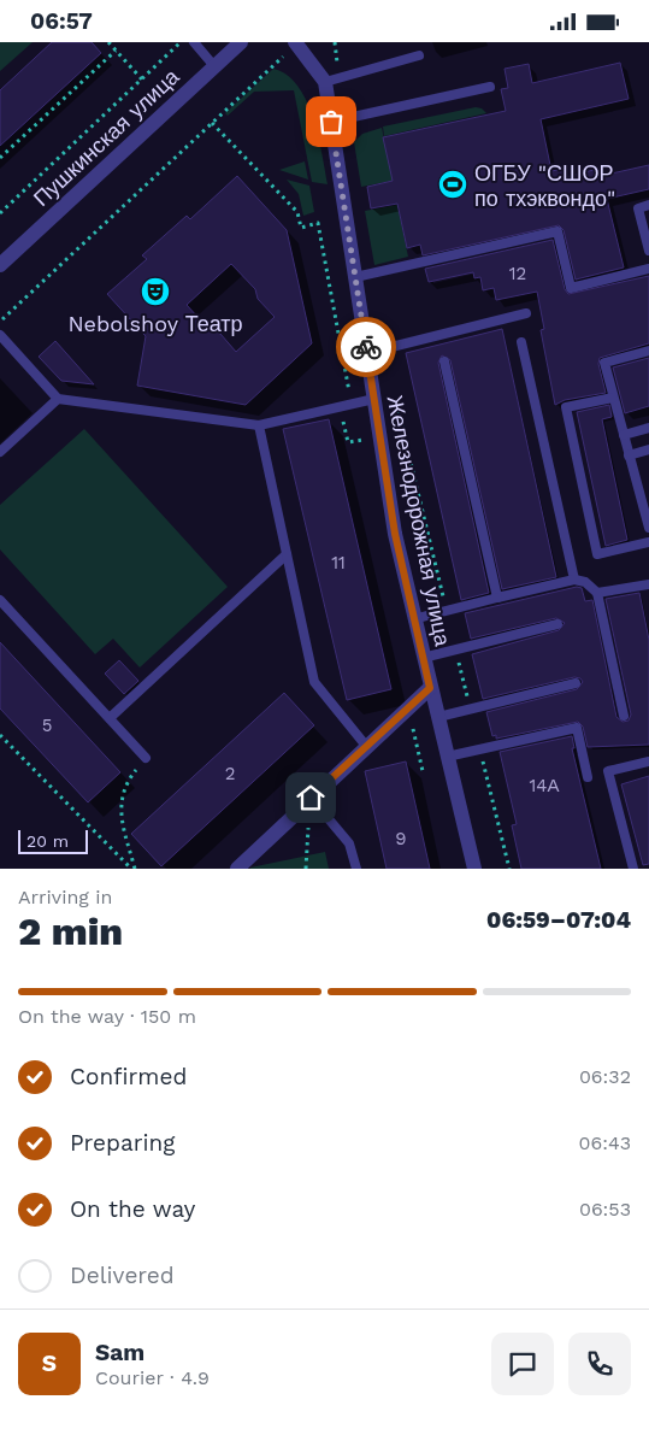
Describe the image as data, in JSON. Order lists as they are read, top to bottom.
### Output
{
  "streets": {
    "street": ["Пушкинская улица", "Железнодорожная улица"]
  },
  "places": {
    "sports": ["ОГБУ \"СШОР по тхэквондо\""],
    "theatre": ["Nebolshoy Театр"]
  },
  "house_numbers": [
    "12",
    "11",
    "5",
    "2",
    "14А",
    "9"
  ],
  "scale_bar": "20 m",
  "page": {
    "status": "06:57",
    "scale": "20 m",
    "heading": ["2 min", "Arriving in", "06:59–07:04"],
    "panel": ["Sam", "Courier · 4.9"],
    "bar": "On the way · 150 m",
    "list": [
      ["Confirmed", "06:32"],
      ["Preparing", "06:43"],
      ["On the way", "06:53"],
      "Delivered"
    ],
    "round": "S"
  }
}
